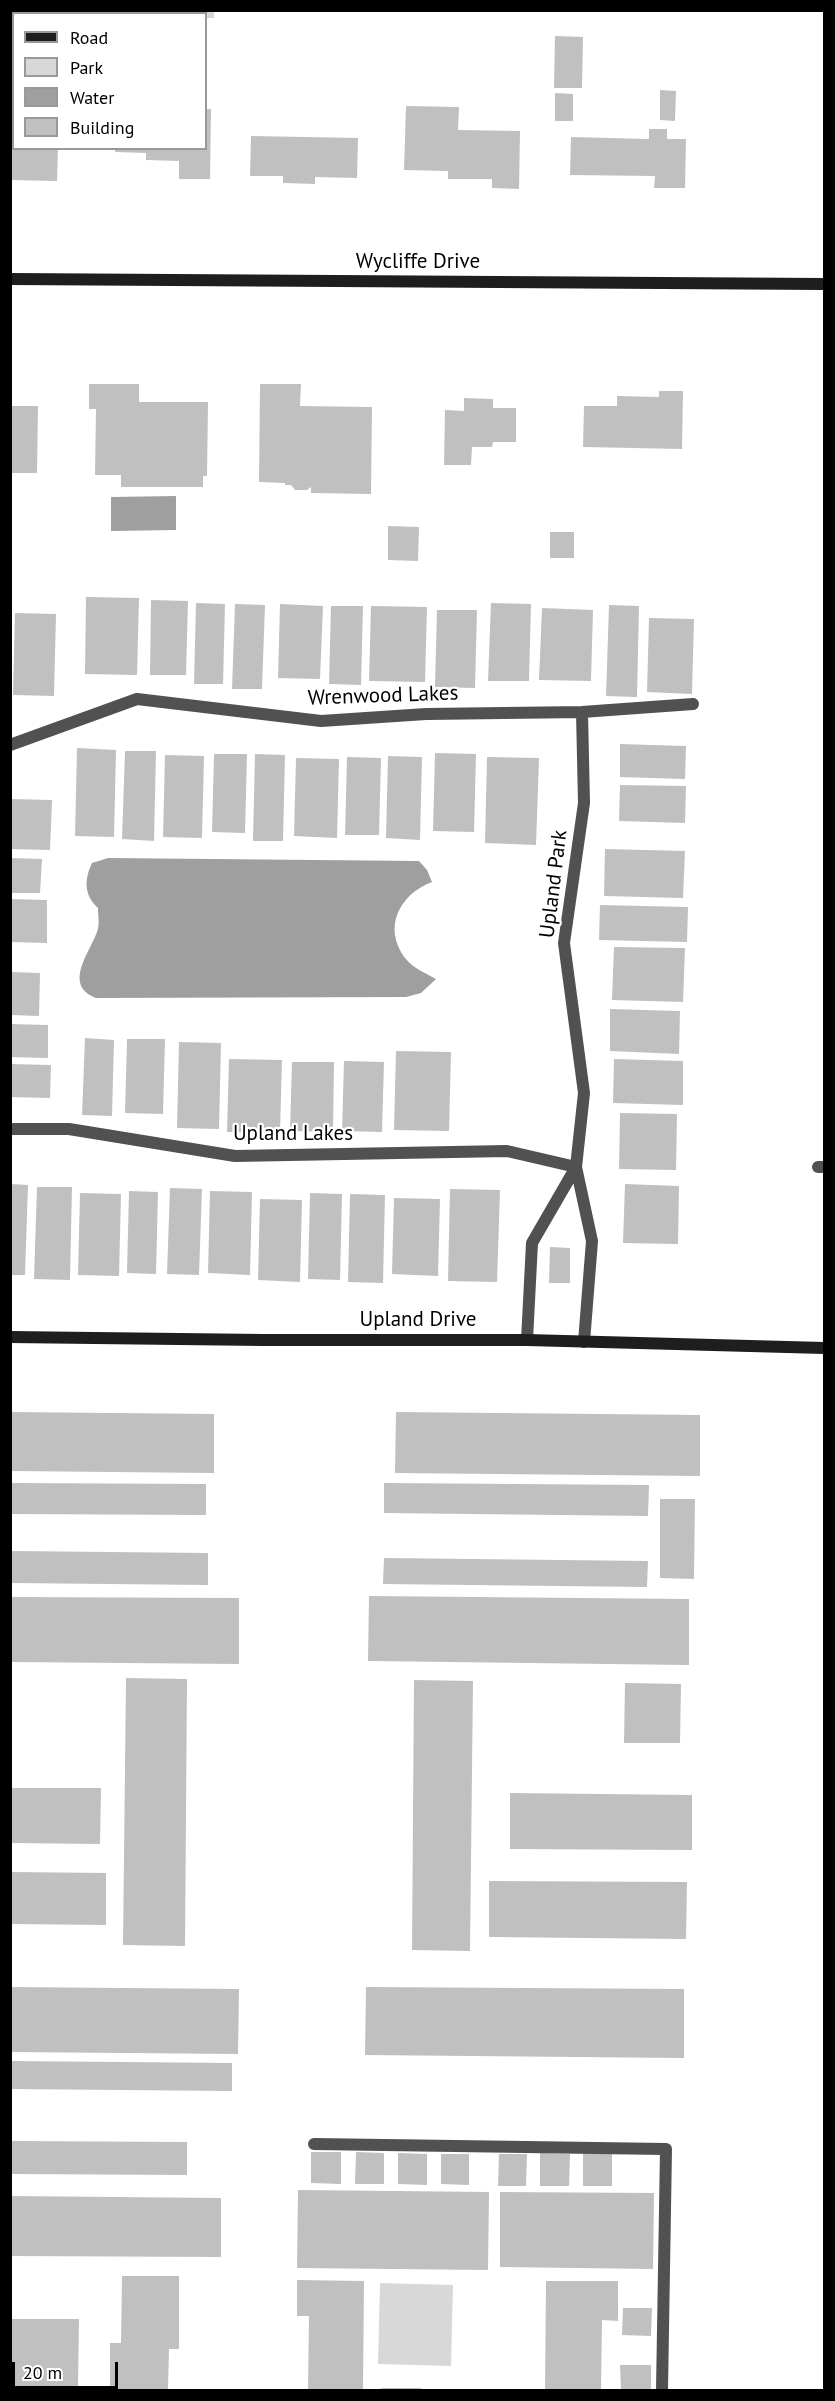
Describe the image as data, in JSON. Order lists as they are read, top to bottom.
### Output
{
  "streets": {
    "street": [
      "Wycliffe Drive",
      "Wrenwood Lakes",
      "Upland Park",
      "Upland Lakes",
      "Upland Drive"
    ]
  },
  "crossings": [
    ["Wrenwood Lakes", "Upland Park"],
    ["Upland Park", "Upland Lakes"],
    ["Upland Park", "Upland Drive"]
  ],
  "legend": [
    "Road",
    "Park",
    "Water",
    "Building"
  ],
  "scale_bar": "20 m"
}
